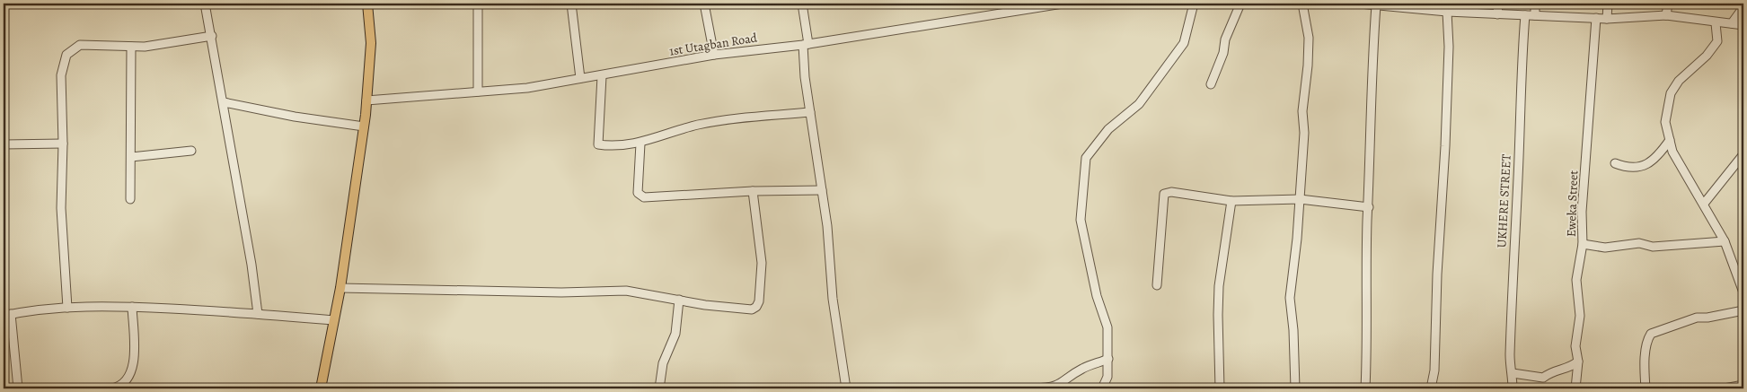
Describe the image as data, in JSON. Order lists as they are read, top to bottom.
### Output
{
  "streets": {
    "street": ["1st Utagban Road", "UKHERE STREET", "Eweka Street"]
  }
}
